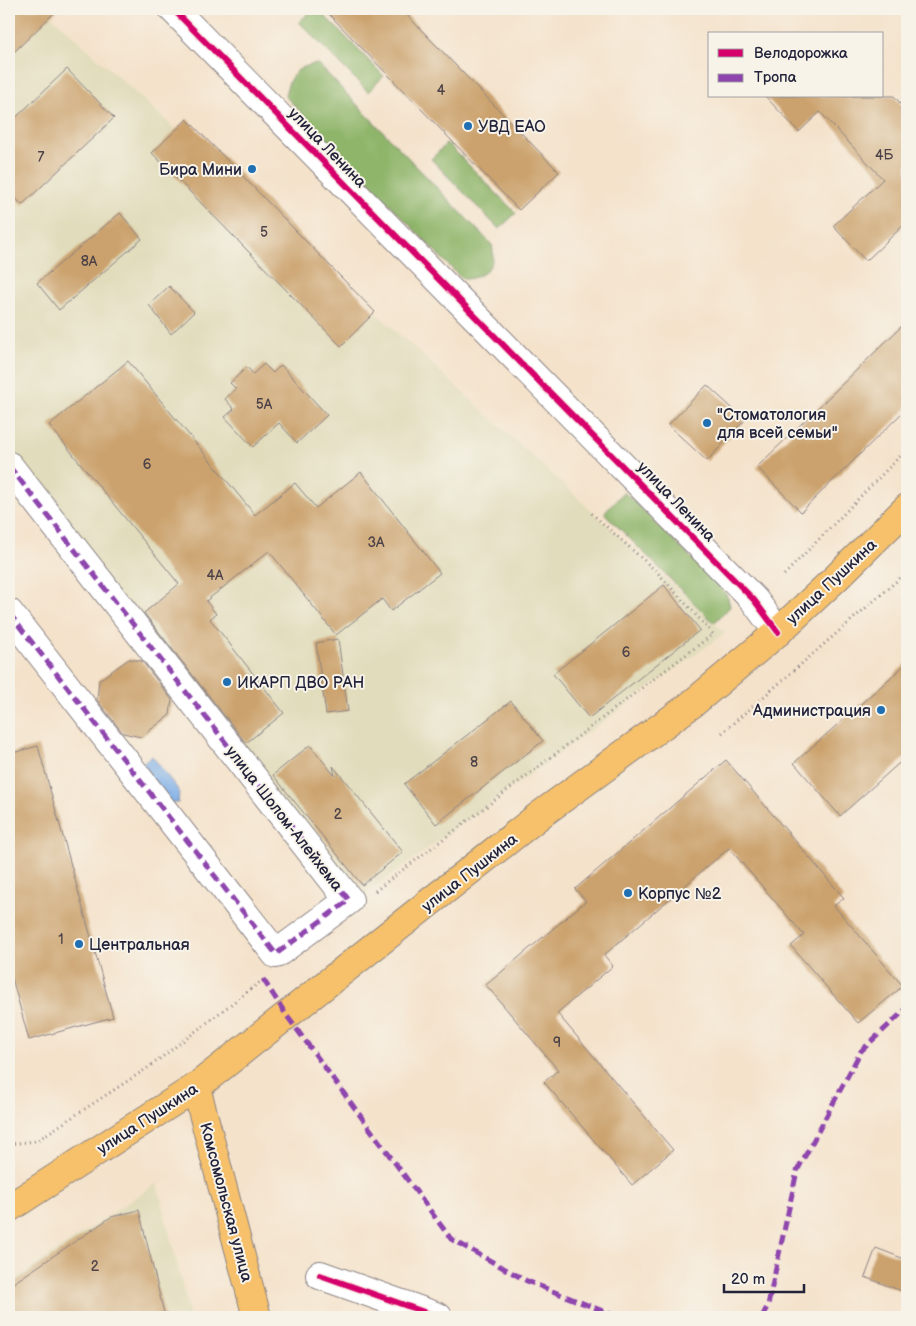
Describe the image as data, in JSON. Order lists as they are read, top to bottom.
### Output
{
  "streets": {
    "main road": ["улица Пушкина", "Комсомольская улица"],
    "street": ["улица Ленина", "улица Шолом-Алейхема"]
  },
  "crossings": [
    ["улица Ленина", "улица Пушкина"],
    ["улица Пушкина", "Комсомольская улица"]
  ],
  "places": [
    "УВД ЕАО",
    "Бира Мини",
    "\"Стоматология для всей семьи\"",
    "ИКАРП ДВО РАН",
    "Администрация",
    "Корпус №2",
    "Центральная"
  ],
  "house_numbers": [
    "4",
    "4Б",
    "7",
    "5",
    "8А",
    "5А",
    "6",
    "3А",
    "4А",
    "6",
    "8",
    "2",
    "1",
    "9",
    "2"
  ],
  "legend": ["Велодорожка", "Тропа"],
  "scale_bar": "20 m"
}
